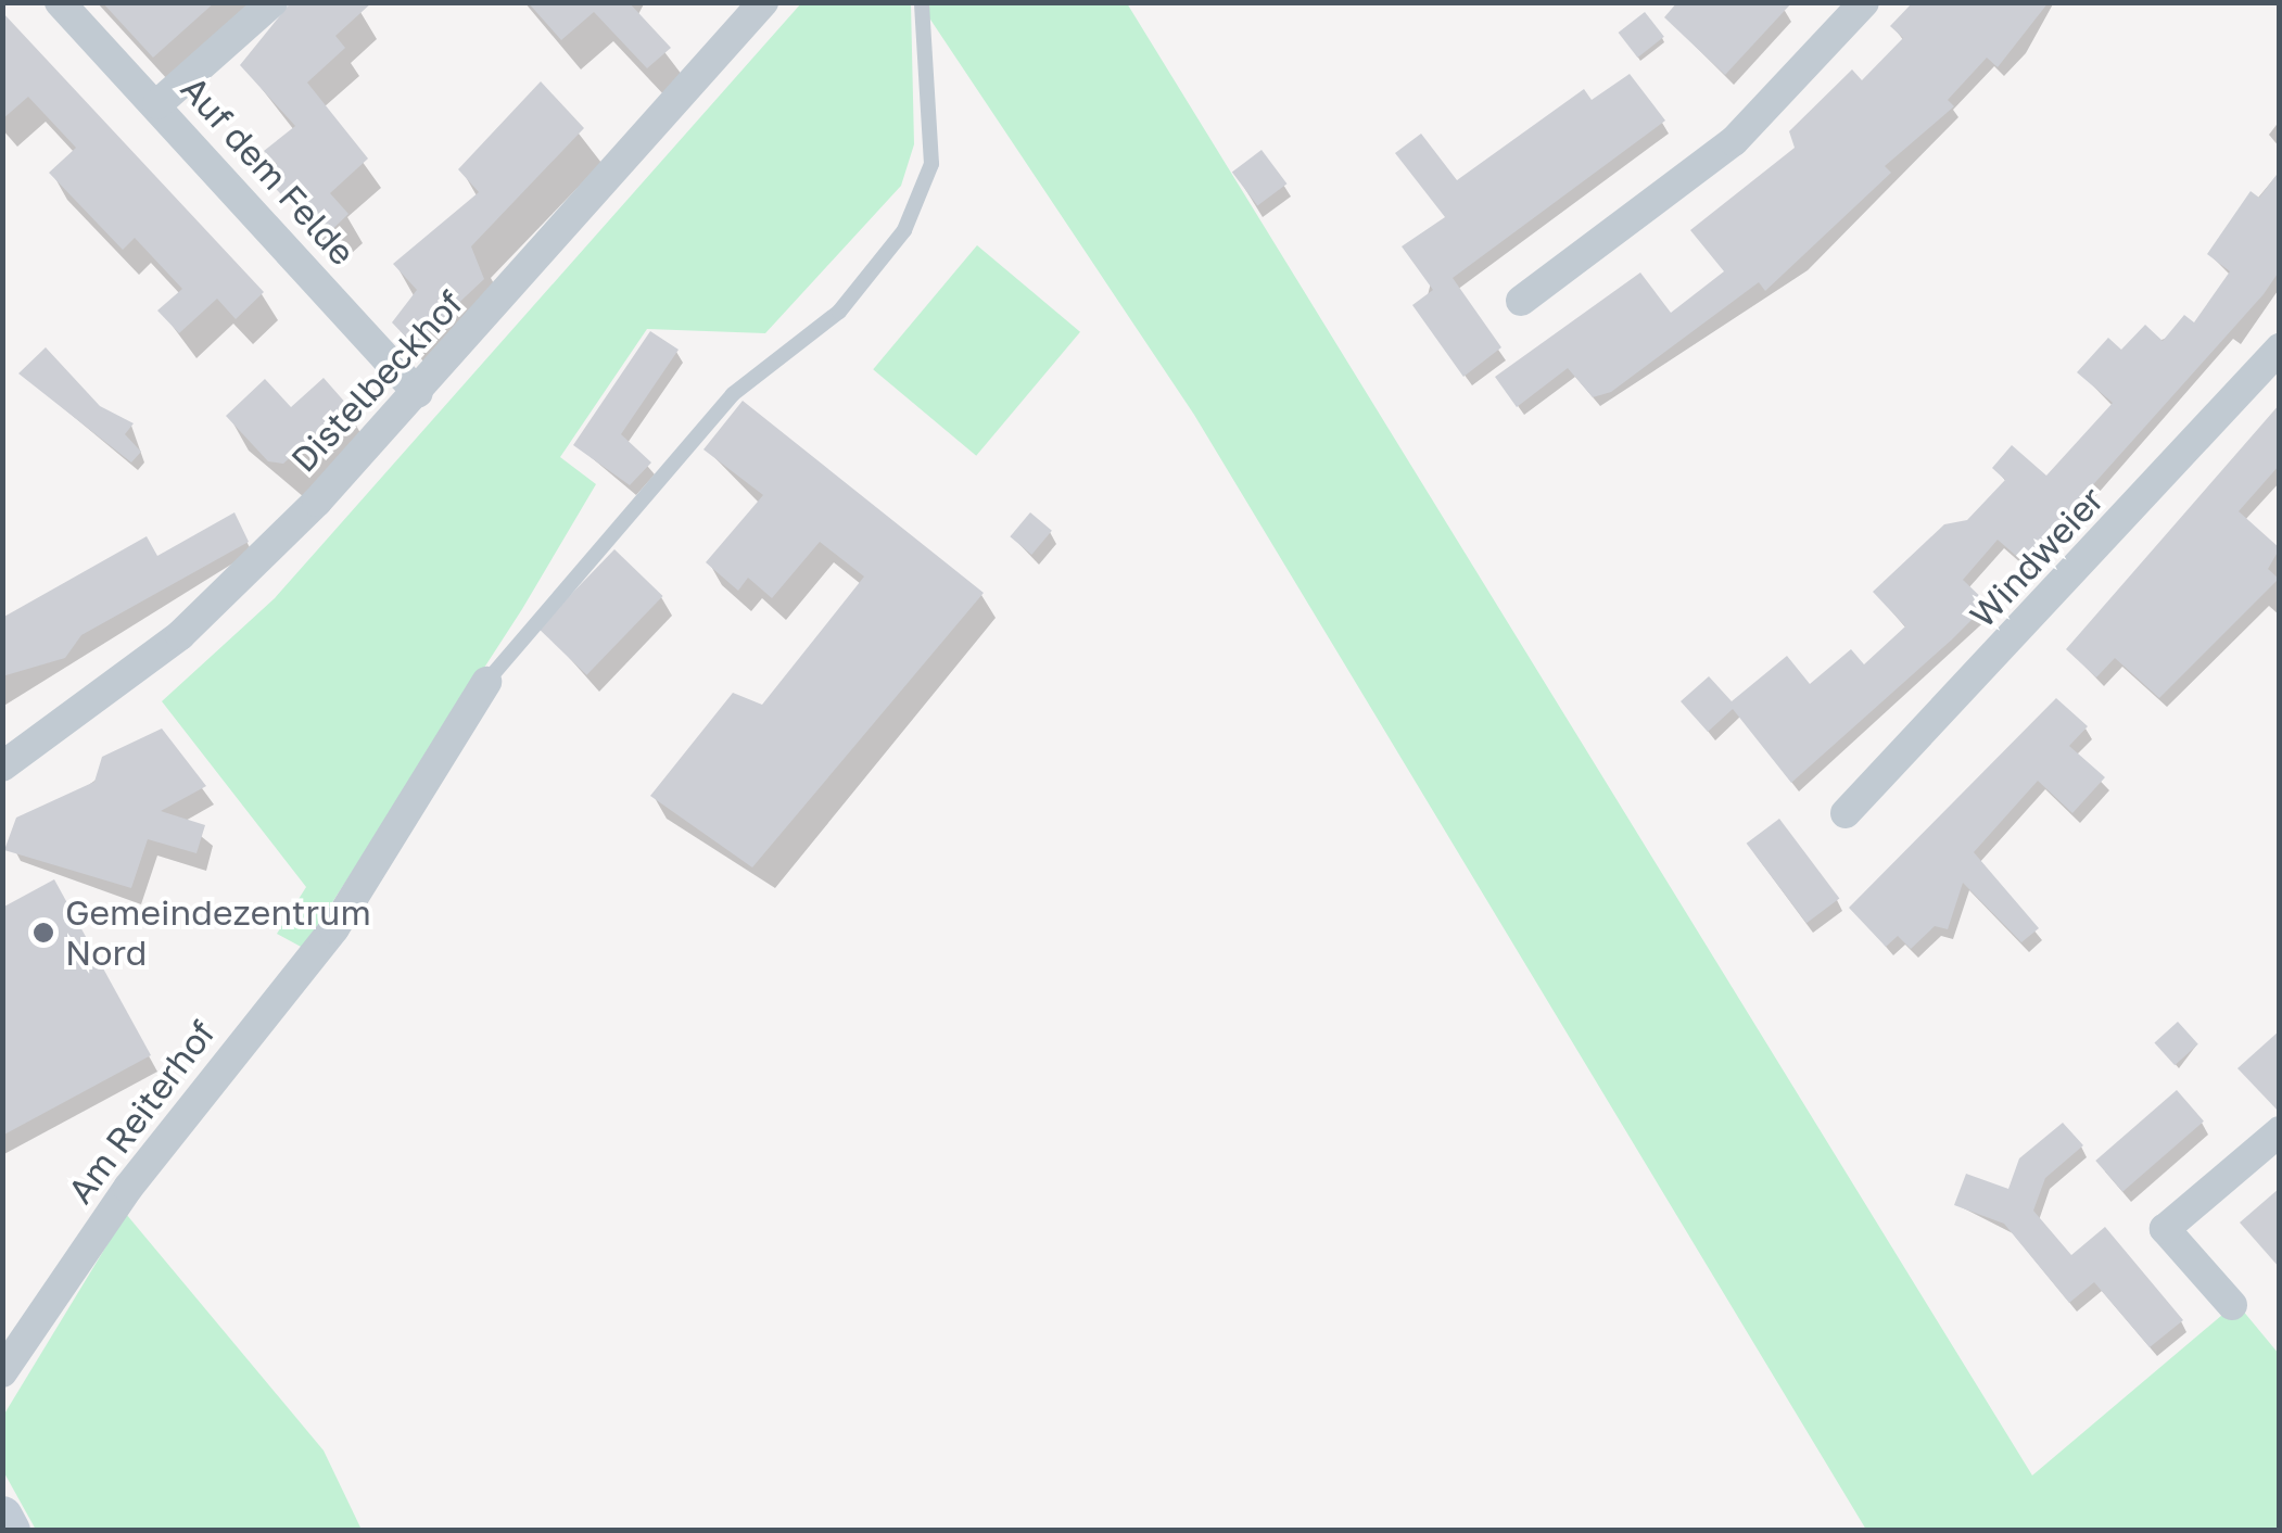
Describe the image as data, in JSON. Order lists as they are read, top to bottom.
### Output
{
  "streets": {
    "street": [
      "Auf dem Felde",
      "Distelbeckhof",
      "Windweier",
      "Am Reiterhof"
    ]
  },
  "crossings": [
    ["Auf dem Felde", "Distelbeckhof"]
  ],
  "places": ["Gemeindezentrum Nord"]
}
